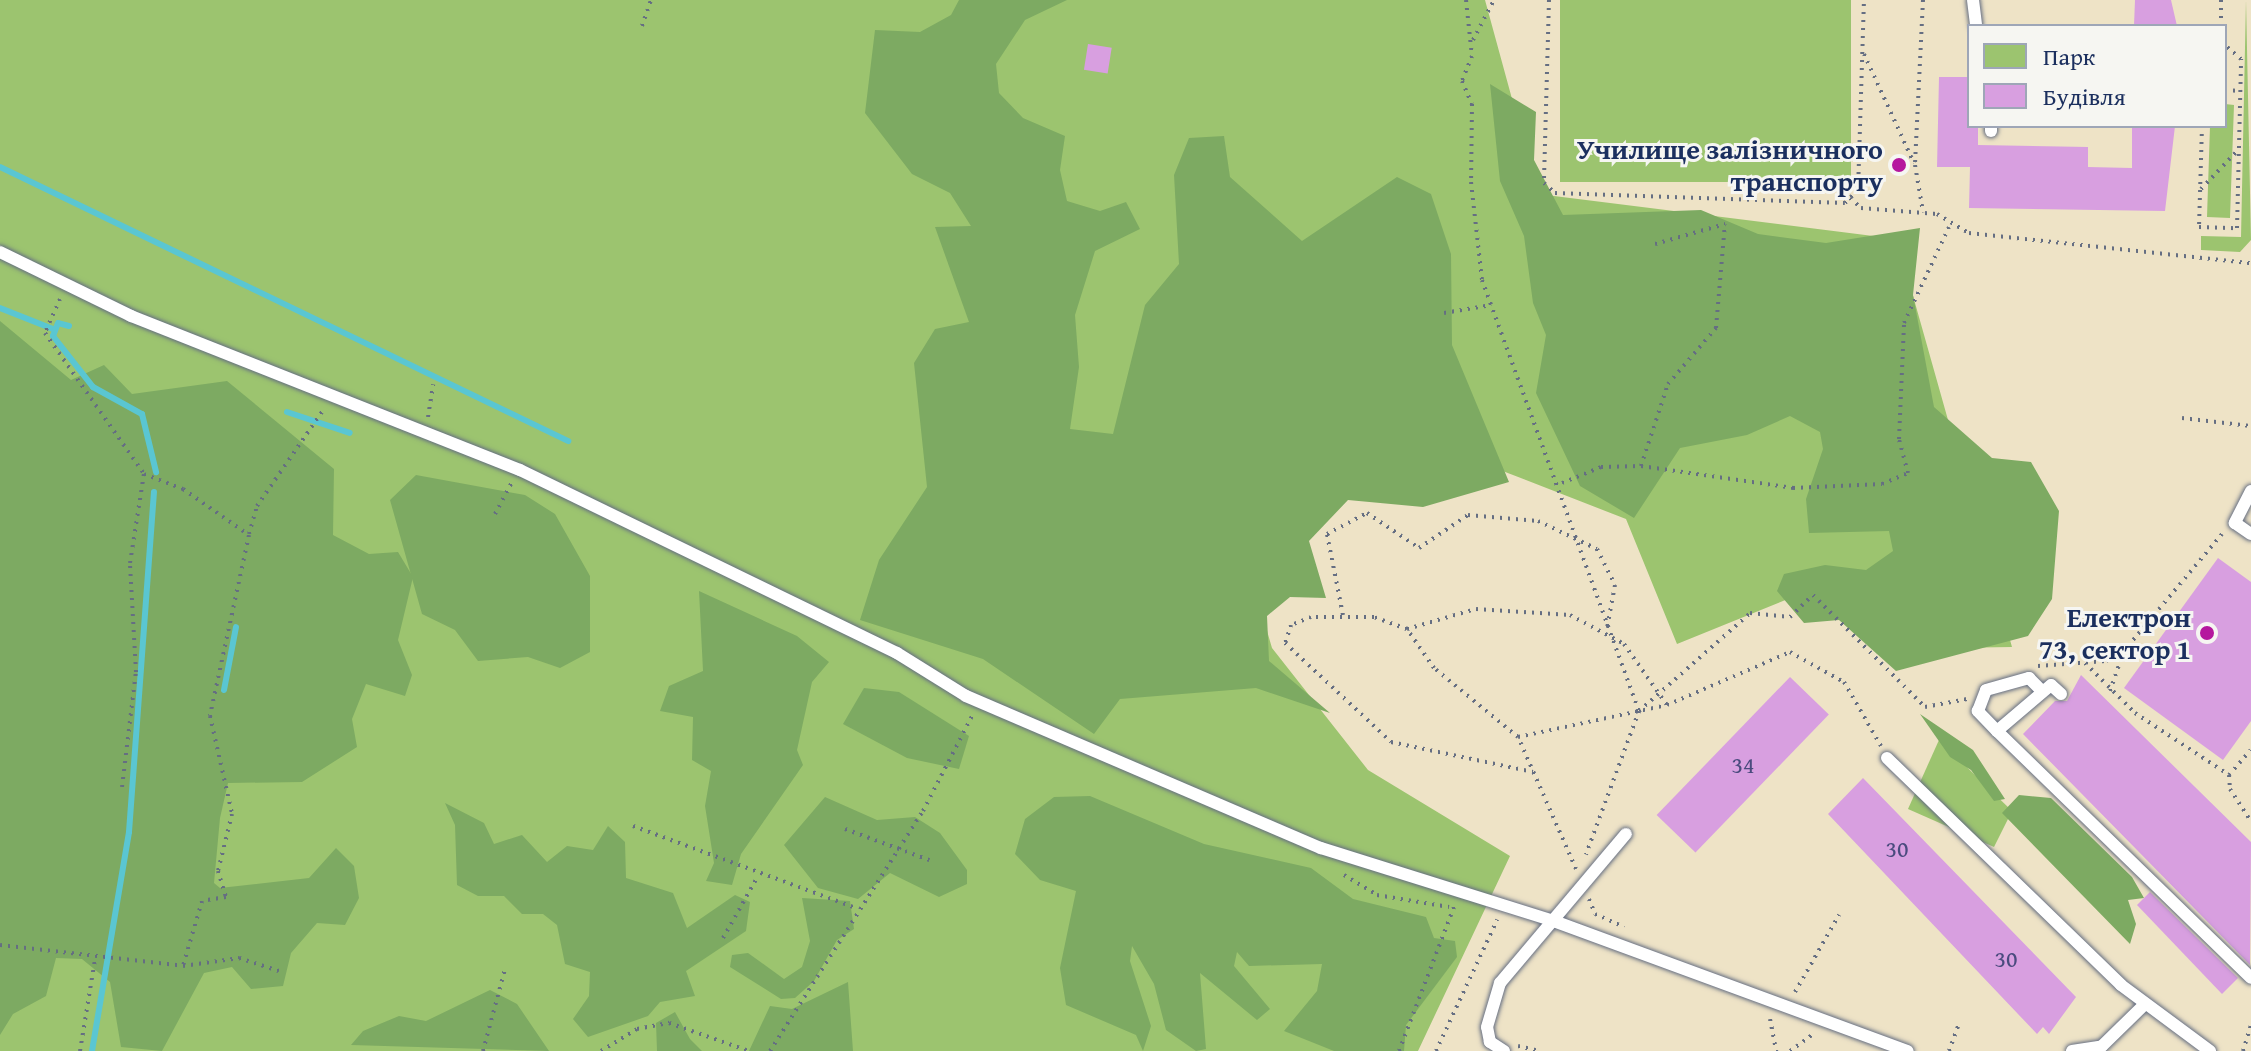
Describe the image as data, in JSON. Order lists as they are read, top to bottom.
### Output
{
  "places": ["Училище залізничного транспорту", "Електрон 73, сектор 1"],
  "house_numbers": ["34", "30", "30"],
  "legend": ["Парк", "Будівля"]
}
